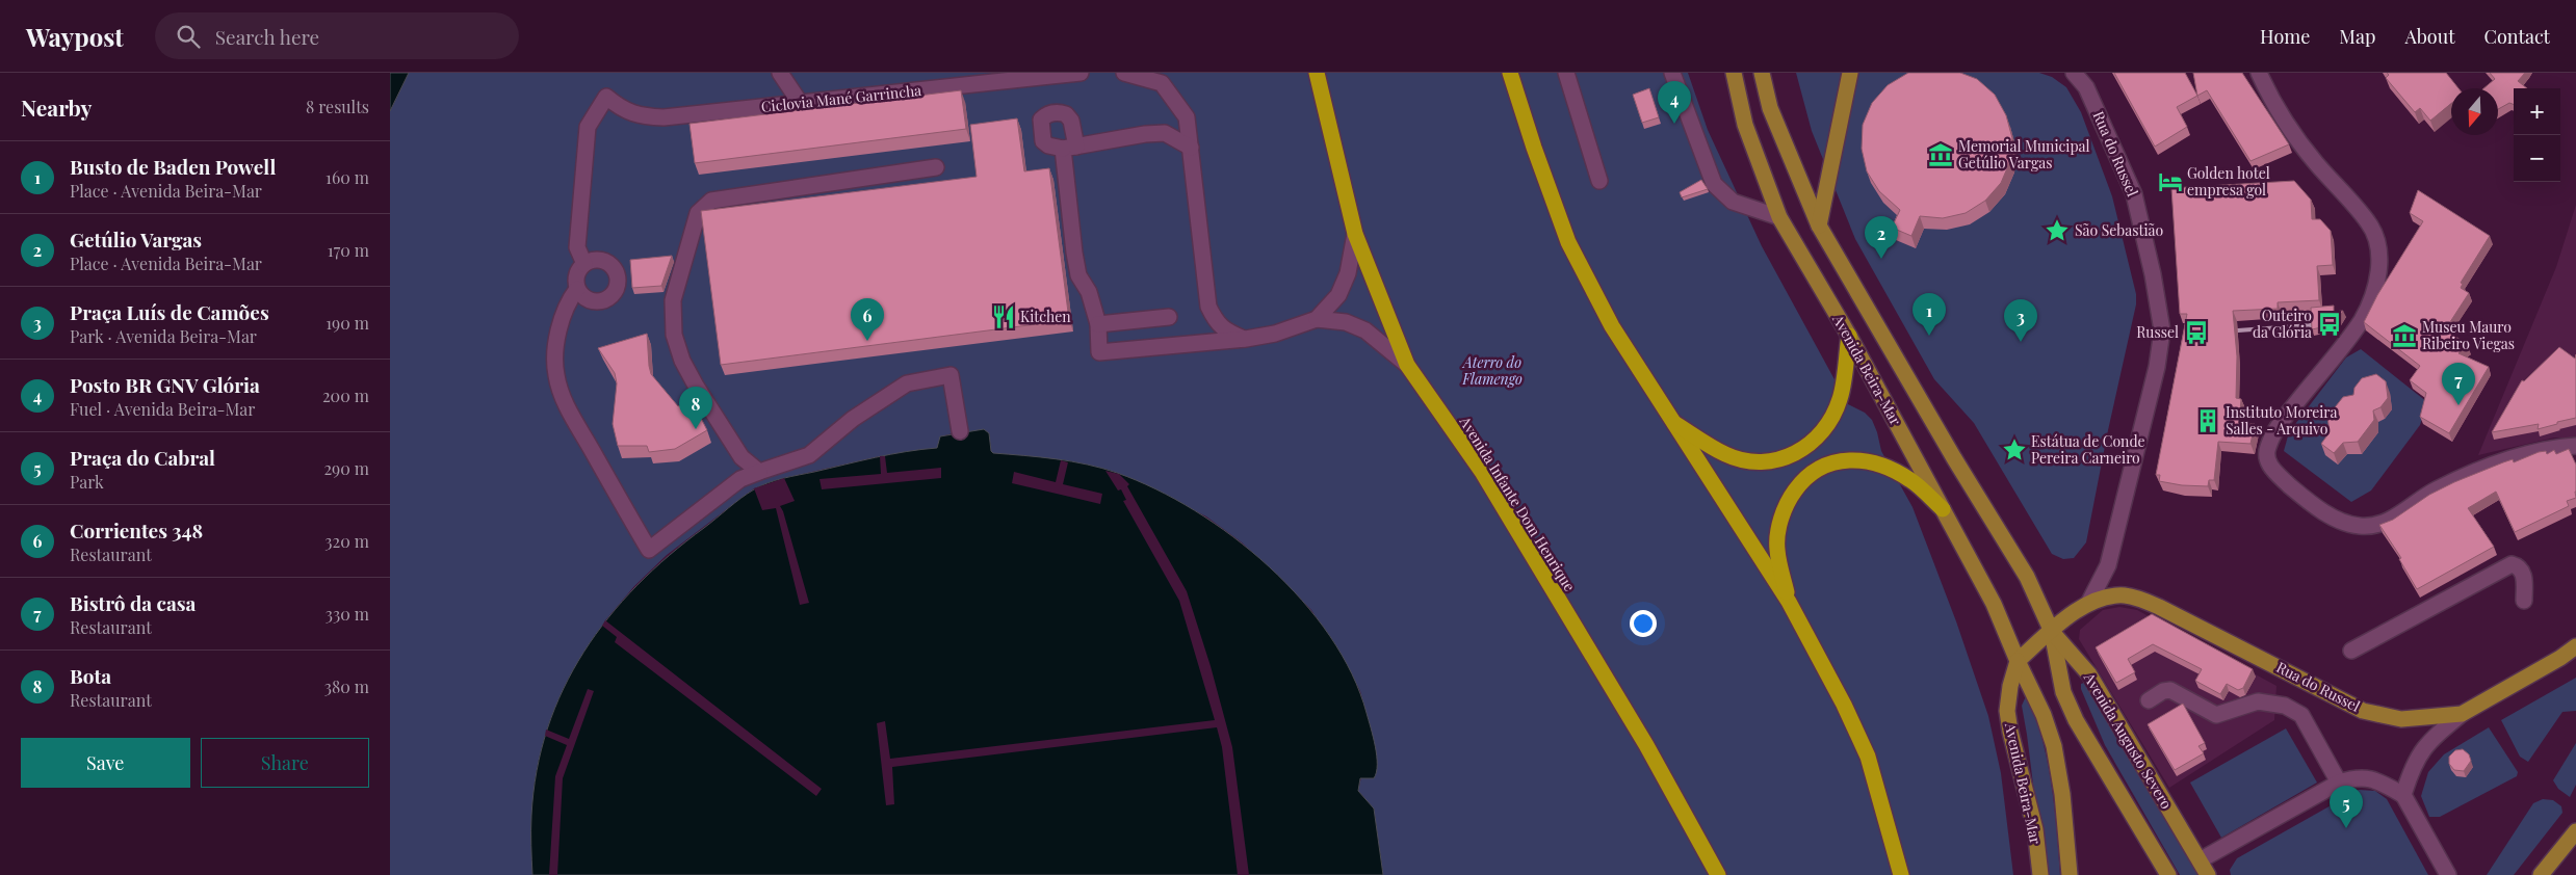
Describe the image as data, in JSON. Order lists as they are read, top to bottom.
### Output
{
  "streets": {
    "highway": ["Avenida Infante Dom Henrique"],
    "main road": ["Rua do Russel", "Avenida Beira-Mar", "Avenida Augusto Severo"],
    "street": ["Ciclovia Mané Garrincha"]
  },
  "crossings": [
    ["Rua do Russel", "Avenida Beira-Mar"],
    ["Rua do Russel", "Avenida Augusto Severo"]
  ],
  "parks": ["Aterro do Flamengo"],
  "places": {
    "museum": ["Memorial Municipal Getúlio Vargas", "Museu Mauro Ribeiro Viegas"],
    "hotel": ["Golden hotel empresa gol"],
    "place": ["São Sebastião", "Estátua de Conde Pereira Carneiro"],
    "restaurant": ["Kitchen"],
    "bus stop": ["Outeiro da Glória", "Russel"],
    "building": ["Instituto Moreira Salles - Arquivo"]
  },
  "north": "bottom",
  "page": {
    "header": "Waypost",
    "search": "Search here",
    "nav": [
      "Home",
      "Map",
      "About",
      "Contact"
    ],
    "heading": ["Nearby", "8 results"],
    "pins": [
      "4",
      "2",
      "1",
      "6",
      "3",
      "7",
      "8",
      "5"
    ],
    "map_buttons": ["+", "−"],
    "list": [
      {
        "mark": "1",
        "name": "Busto de Baden Powell",
        "note": "Place · Avenida Beira-Mar",
        "value": "160 m"
      },
      {
        "mark": "2",
        "name": "Getúlio Vargas",
        "note": "Place · Avenida Beira-Mar",
        "value": "170 m"
      },
      {
        "mark": "3",
        "name": "Praça Luís de Camões",
        "note": "Park · Avenida Beira-Mar",
        "value": "190 m"
      },
      {
        "mark": "4",
        "name": "Posto BR GNV Glória",
        "note": "Fuel · Avenida Beira-Mar",
        "value": "200 m"
      },
      {
        "mark": "5",
        "name": "Praça do Cabral",
        "note": "Park",
        "value": "290 m"
      },
      {
        "mark": "6",
        "name": "Corrientes 348",
        "note": "Restaurant",
        "value": "320 m"
      },
      {
        "mark": "7",
        "name": "Bistrô da casa",
        "note": "Restaurant",
        "value": "330 m"
      },
      {
        "mark": "8",
        "name": "Bota",
        "note": "Restaurant",
        "value": "380 m"
      }
    ],
    "buttons": ["Save", "Share"]
  }
}
